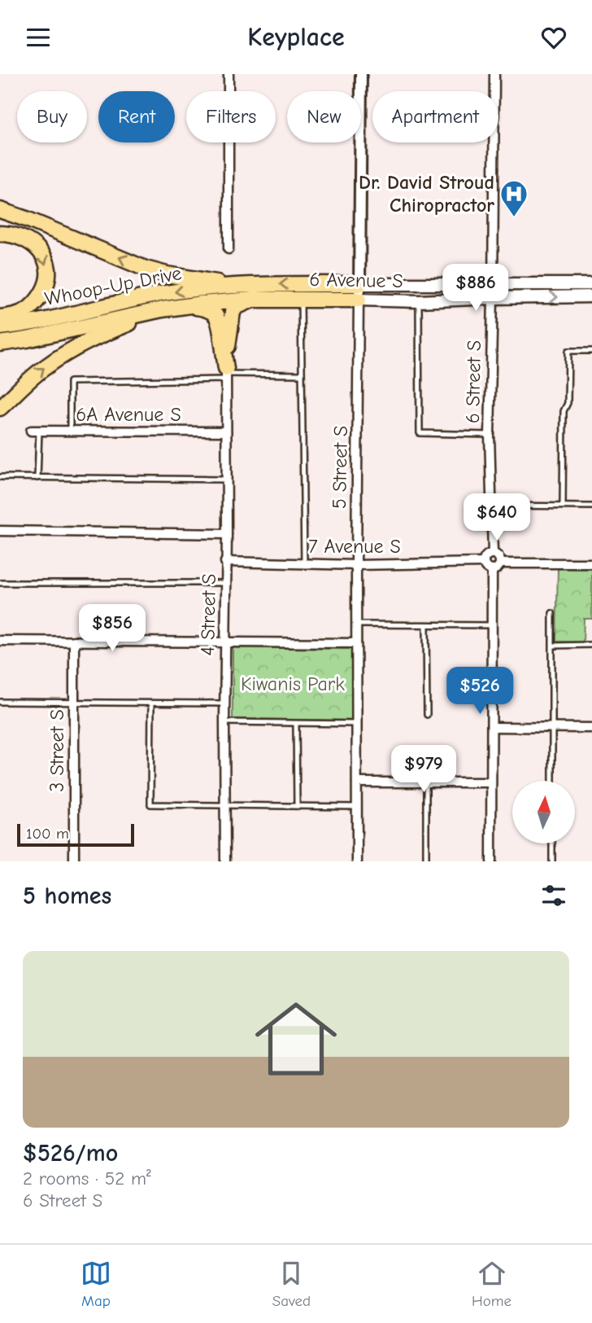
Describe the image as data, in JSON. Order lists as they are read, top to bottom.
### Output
{
  "streets": {
    "highway": ["6 Avenue S", "Whoop-Up Drive"],
    "street": [
      "6 Street S",
      "6A Avenue S",
      "5 Street S",
      "7 Avenue S",
      "4 Street S",
      "3 Street S"
    ]
  },
  "crossings": [
    ["6 Avenue S", "Whoop-Up Drive"],
    ["6 Avenue S", "6 Street S"],
    ["6 Avenue S", "5 Street S"],
    ["6 Street S", "7 Avenue S"],
    ["6A Avenue S", "4 Street S"],
    ["5 Street S", "7 Avenue S"],
    ["7 Avenue S", "4 Street S"]
  ],
  "parks": ["Kiwanis Park"],
  "places": {
    "hospital": ["Dr. David Stroud Chiropractor"]
  },
  "scale_bar": "100 m",
  "north": "top",
  "page": {
    "header": "Keyplace",
    "chip": [
      "Buy",
      "Rent",
      "Filters",
      "New",
      "Apartment"
    ],
    "price": [
      "$886",
      "$640",
      "$856",
      "$526",
      "$979"
    ],
    "scale": "100 m",
    "heading": "5 homes",
    "list": [
      {
        "name": "$526/mo",
        "note": "2 rooms · 52 m² · 6 Street S"
      }
    ],
    "tabs": ["Map", "Saved", "Home"]
  }
}
